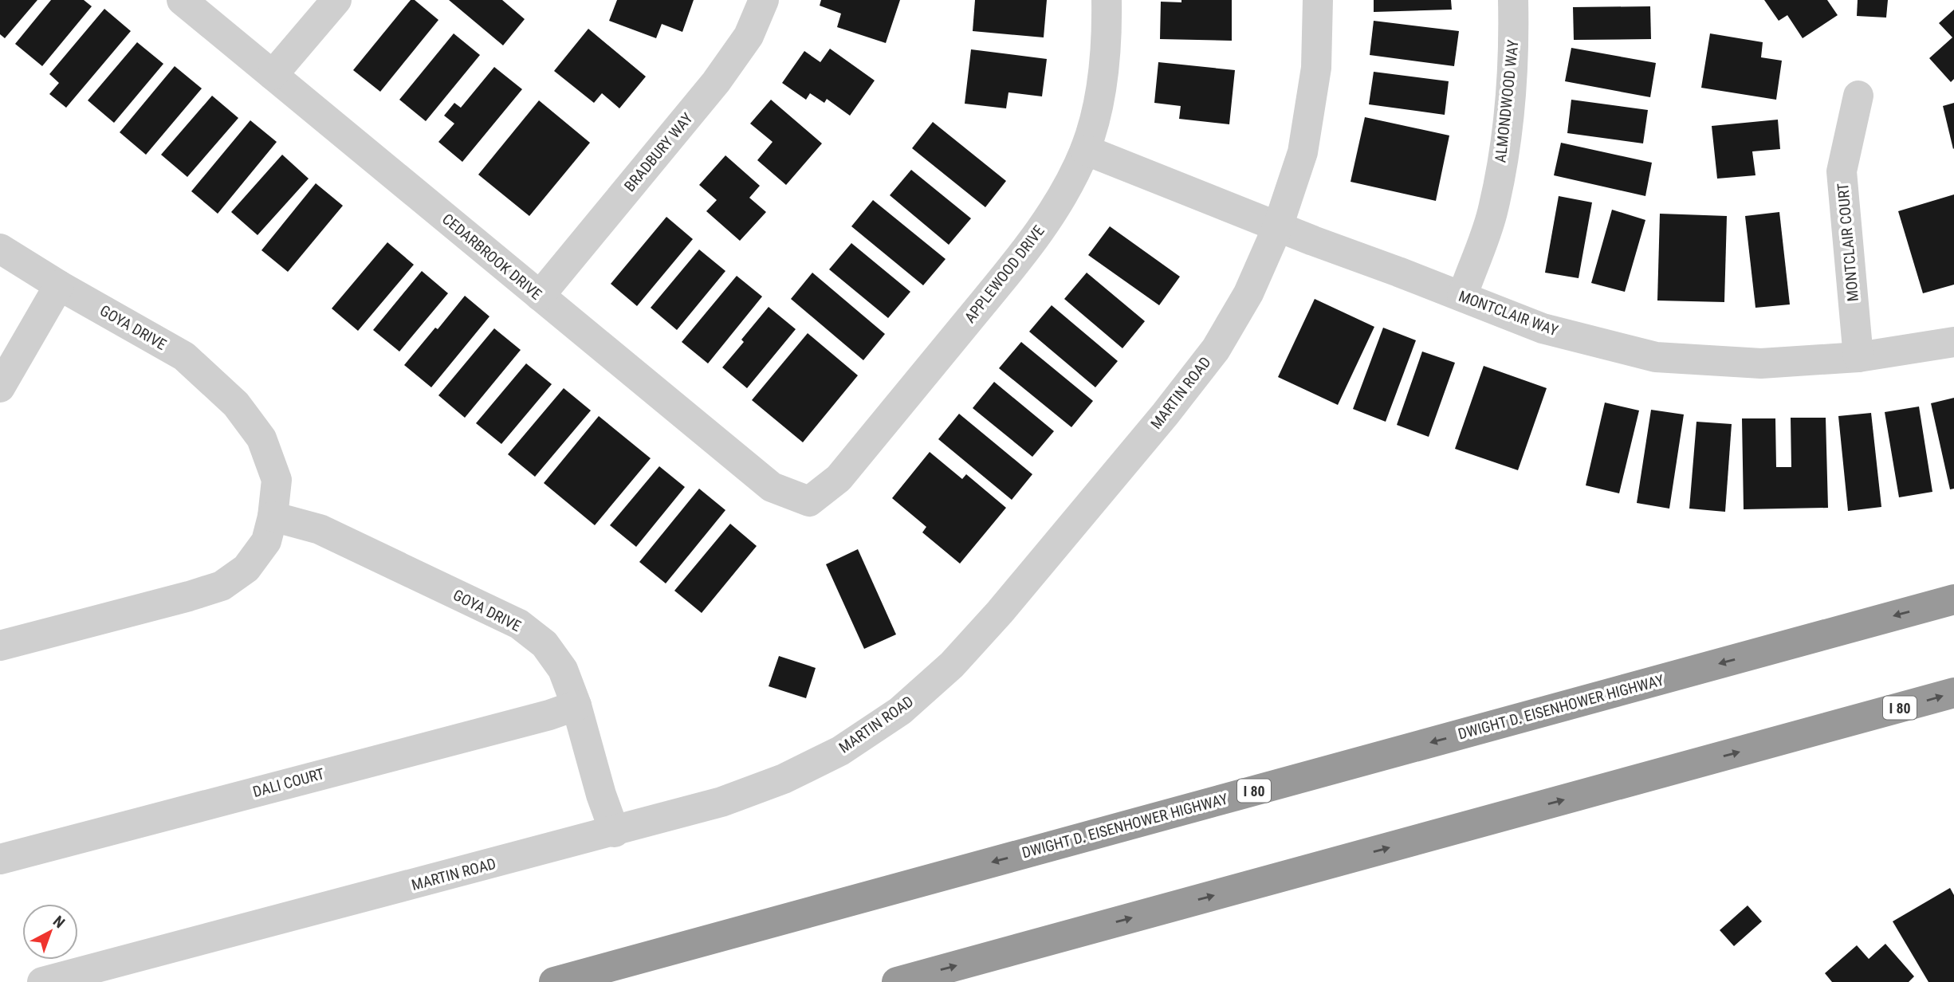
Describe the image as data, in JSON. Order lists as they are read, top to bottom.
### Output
{
  "streets": {
    "highway": ["DWIGHT D. EISENHOWER HIGHWAY", "I 80"],
    "street": [
      "ALMONDWOOD WAY",
      "BRADBURY WAY",
      "MONTCLAIR COURT",
      "CEDARBROOK DRIVE",
      "APPLEWOOD DRIVE",
      "MONTCLAIR WAY",
      "GOYA DRIVE",
      "MARTIN ROAD",
      "DALI COURT"
    ]
  },
  "crossings": [
    ["ALMONDWOOD WAY", "MONTCLAIR WAY"],
    ["BRADBURY WAY", "CEDARBROOK DRIVE"],
    ["MONTCLAIR COURT", "MONTCLAIR WAY"],
    ["CEDARBROOK DRIVE", "APPLEWOOD DRIVE"],
    ["APPLEWOOD DRIVE", "MONTCLAIR WAY"],
    ["MONTCLAIR WAY", "MARTIN ROAD"],
    ["GOYA DRIVE", "MARTIN ROAD"],
    ["GOYA DRIVE", "DALI COURT"]
  ],
  "north": "top right"
}
